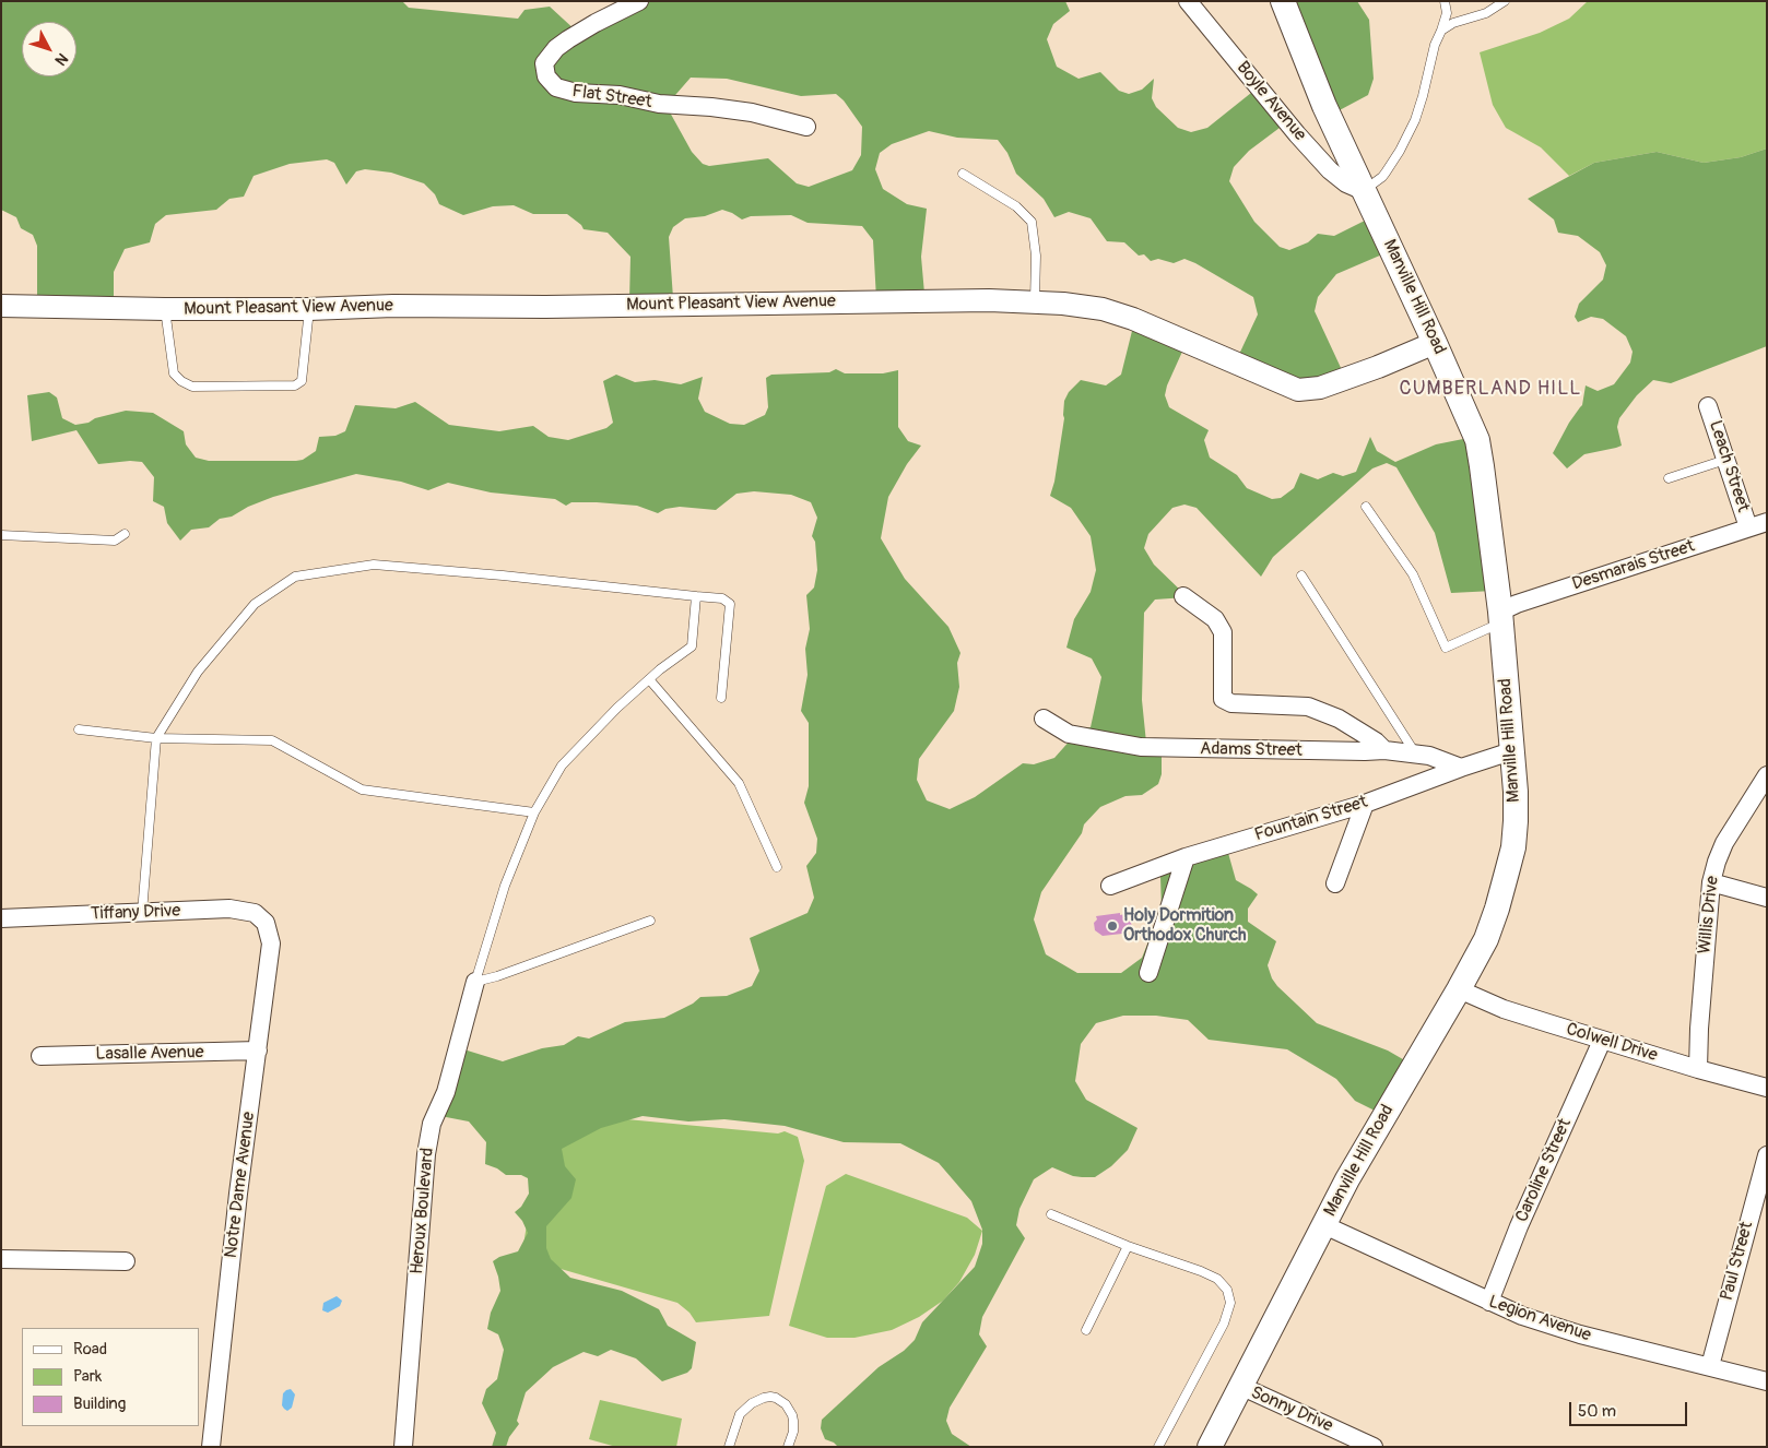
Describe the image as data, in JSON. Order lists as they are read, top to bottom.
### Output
{
  "streets": {
    "main road": ["Manville Hill Road"],
    "street": [
      "Flat Street",
      "Boyle Avenue",
      "Mount Pleasant View Avenue",
      "Leach Street",
      "Desmarais Street",
      "Adams Street",
      "Fountain Street",
      "Tiffany Drive",
      "Willis Drive",
      "Colwell Drive",
      "Lasalle Avenue",
      "Caroline Street",
      "Notre Dame Avenue",
      "Heroux Boulevard",
      "Paul Street",
      "Legion Avenue",
      "Sonny Drive"
    ]
  },
  "crossings": [
    ["Boyle Avenue", "Manville Hill Road"],
    ["Manville Hill Road", "Mount Pleasant View Avenue"],
    ["Manville Hill Road", "Desmarais Street"],
    ["Manville Hill Road", "Fountain Street"],
    ["Manville Hill Road", "Colwell Drive"],
    ["Manville Hill Road", "Legion Avenue"],
    ["Manville Hill Road", "Sonny Drive"],
    ["Leach Street", "Desmarais Street"],
    ["Adams Street", "Fountain Street"],
    ["Tiffany Drive", "Notre Dame Avenue"],
    ["Willis Drive", "Colwell Drive"],
    ["Colwell Drive", "Caroline Street"],
    ["Lasalle Avenue", "Notre Dame Avenue"],
    ["Caroline Street", "Legion Avenue"],
    ["Paul Street", "Legion Avenue"]
  ],
  "districts": ["CUMBERLAND HILL"],
  "places": ["Holy Dormition Orthodox Church"],
  "legend": ["Road", "Park", "Building"],
  "scale_bar": "50 m",
  "north": "bottom right"
}
